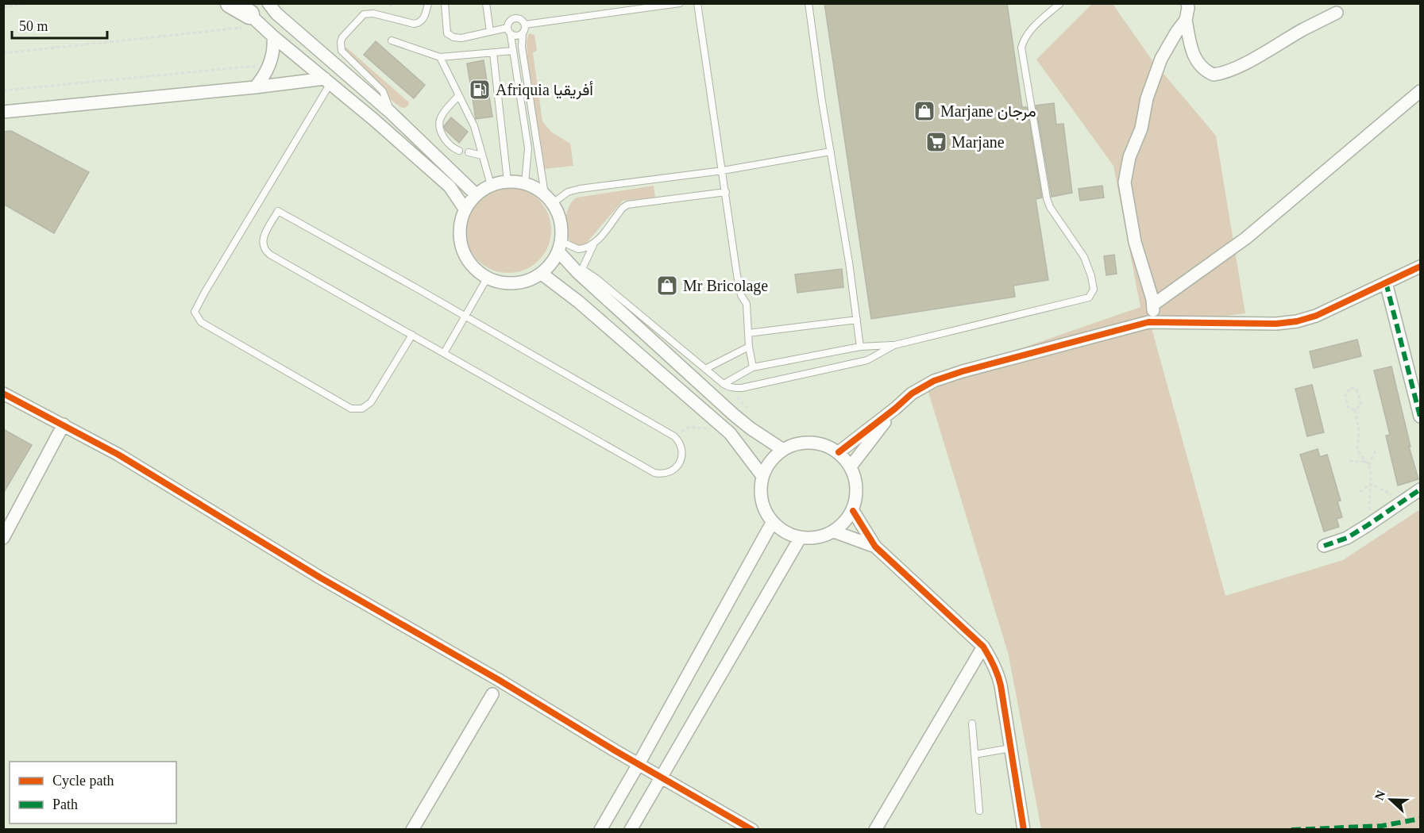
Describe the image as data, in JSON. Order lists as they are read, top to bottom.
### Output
{
  "places": {
    "fuel station": ["Afriquia أفريقيا"],
    "shop": ["Marjane مرجان", "Mr Bricolage"],
    "supermarket": ["Marjane"]
  },
  "legend": ["Cycle path", "Path"],
  "scale_bar": "50 m",
  "north": "left"
}
